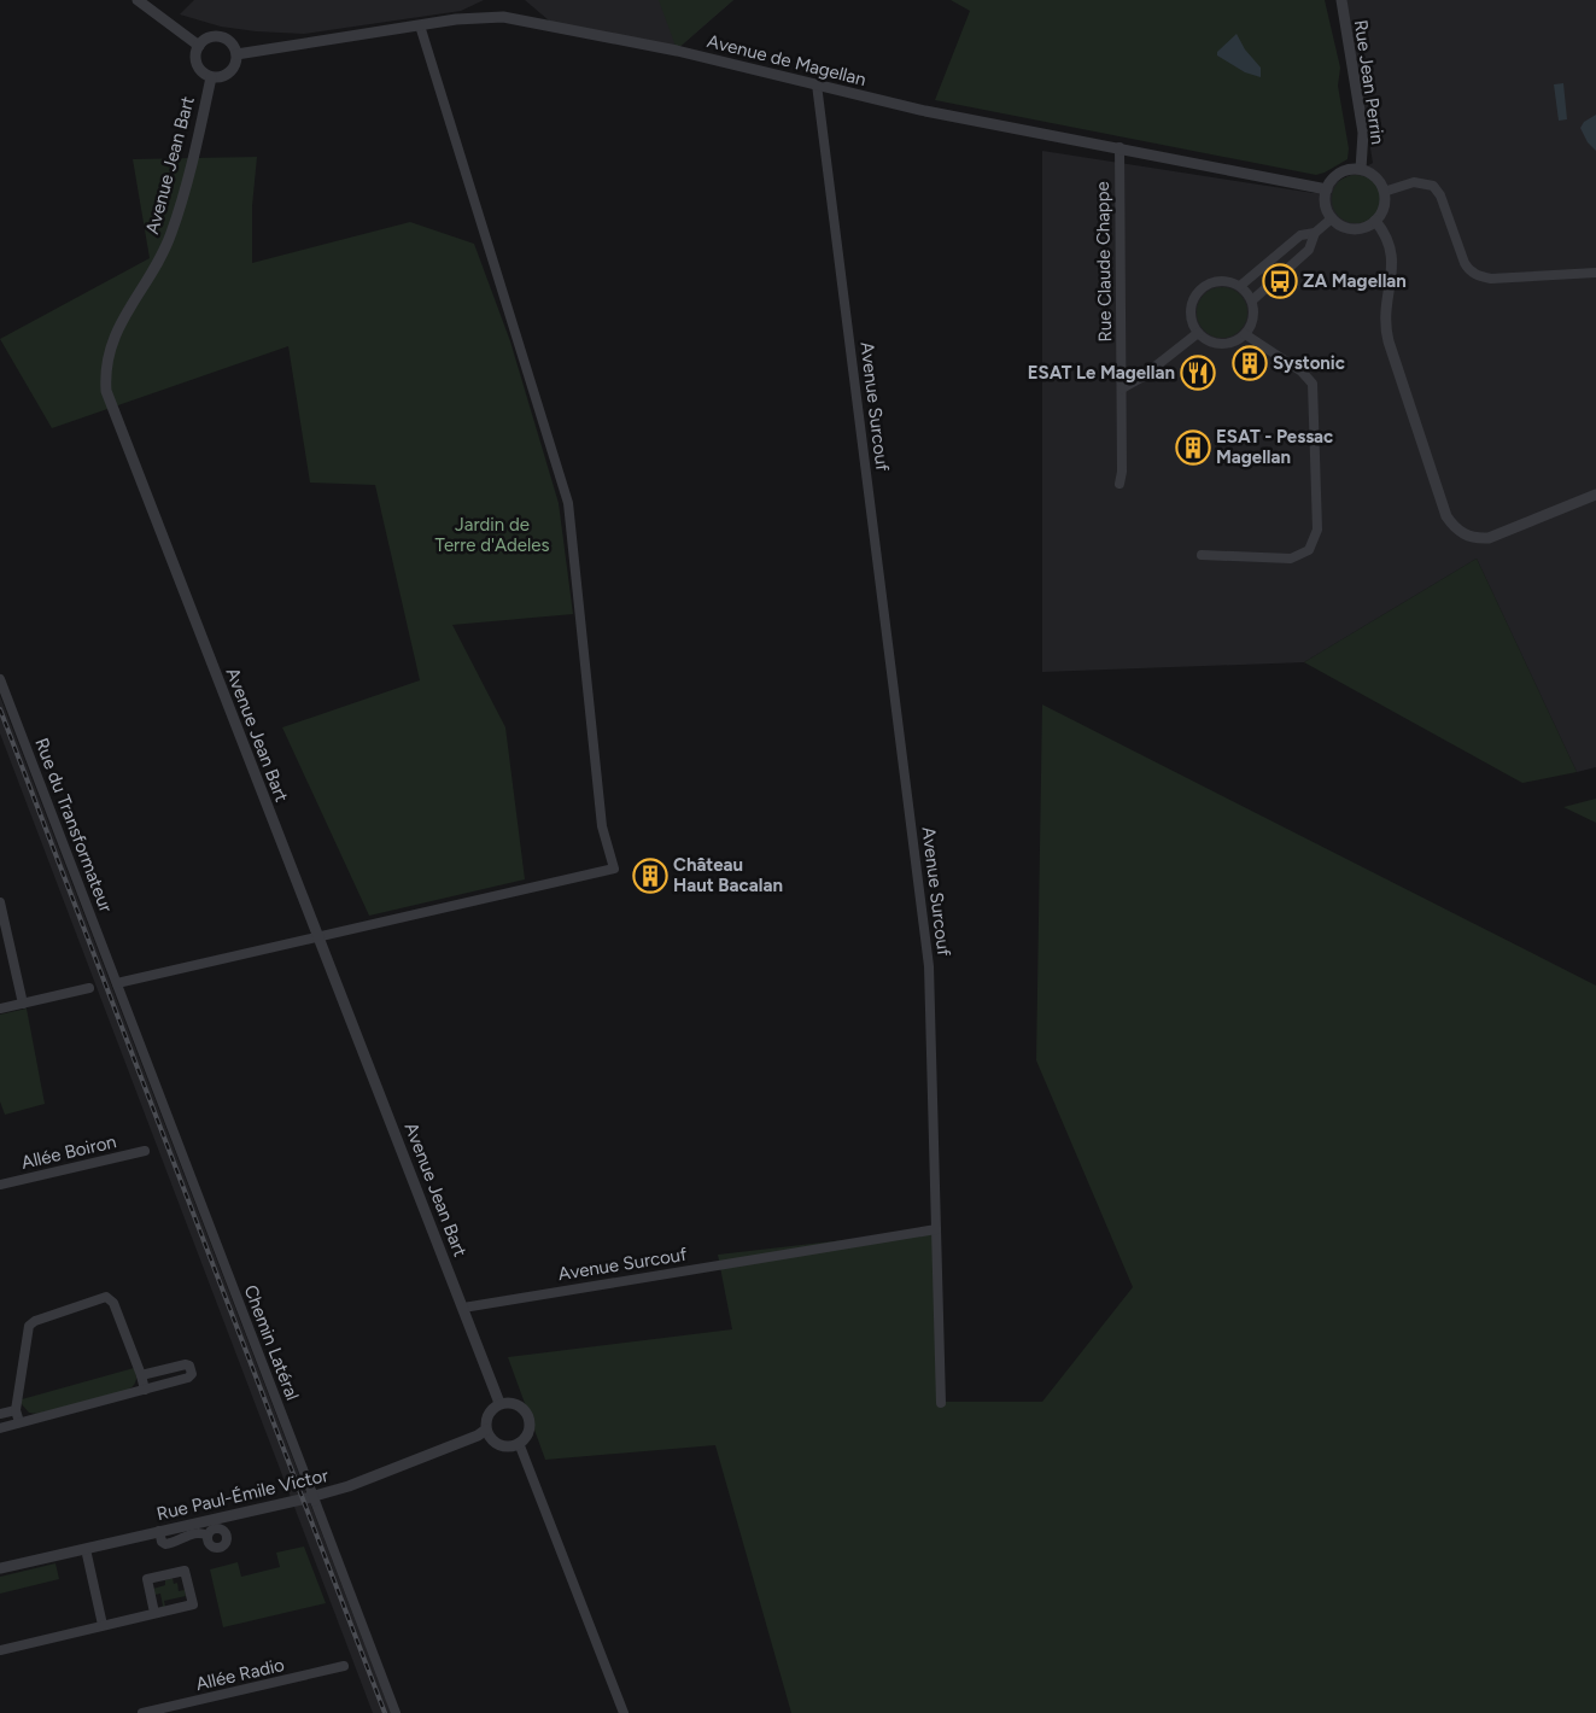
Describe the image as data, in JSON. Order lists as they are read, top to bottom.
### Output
{
  "streets": {
    "street": [
      "Avenue de Magellan",
      "Rue Jean Perrin",
      "Avenue Jean Bart",
      "Rue Claude Chappe",
      "Avenue Surcouf",
      "Rue du Transformateur",
      "Allée Boiron",
      "Chemin Latéral",
      "Rue Paul-Émile Victor",
      "Allée Radio"
    ]
  },
  "crossings": [
    ["Avenue de Magellan", "Rue Jean Perrin"],
    ["Avenue de Magellan", "Avenue Jean Bart"],
    ["Avenue de Magellan", "Rue Claude Chappe"],
    ["Avenue de Magellan", "Avenue Surcouf"],
    ["Avenue Jean Bart", "Avenue Surcouf"],
    ["Avenue Jean Bart", "Rue Paul-Émile Victor"],
    ["Rue du Transformateur", "Chemin Latéral"]
  ],
  "parks": ["Jardin de Terre d'Adeles"],
  "places": {
    "bus stop": ["ZA Magellan"],
    "building": ["Systonic", "ESAT - Pessac Magellan", "Château Haut Bacalan"],
    "restaurant": ["ESAT Le Magellan"]
  }
}
